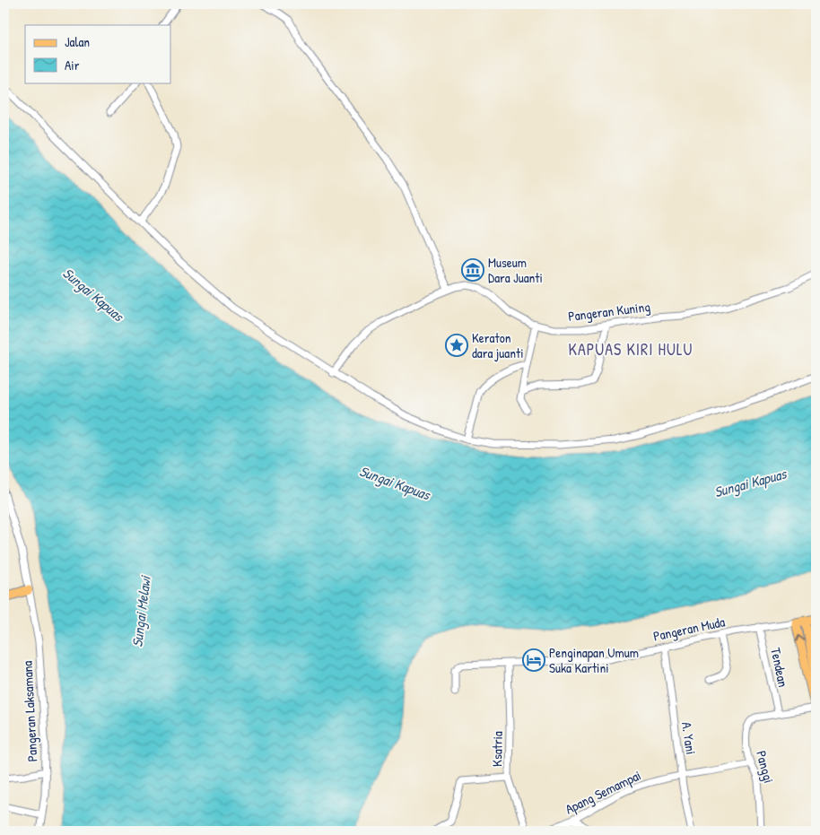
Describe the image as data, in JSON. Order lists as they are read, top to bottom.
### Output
{
  "streets": {
    "street": [
      "Pangeran Kuning",
      "Pangeran Muda",
      "Tendean",
      "Pangeran Laksamana",
      "A. Yani",
      "Ksatria",
      "Panggi",
      "Apang Semampai"
    ]
  },
  "crossings": [
    ["Pangeran Muda", "Tendean"],
    ["Pangeran Muda", "A. Yani"],
    ["Pangeran Muda", "Ksatria"],
    ["Tendean", "Panggi"],
    ["A. Yani", "Apang Semampai"],
    ["Panggi", "Apang Semampai"]
  ],
  "districts": ["KAPUAS KIRI HULU"],
  "water": ["Sungai Kapuas", "Sungai Melawi"],
  "places": {
    "museum": ["Museum Dara Juanti"],
    "place": ["Keraton dara juanti"],
    "hotel": ["Penginapan Umum Suka Kartini"]
  },
  "legend": ["Jalan", "Air"]
}
